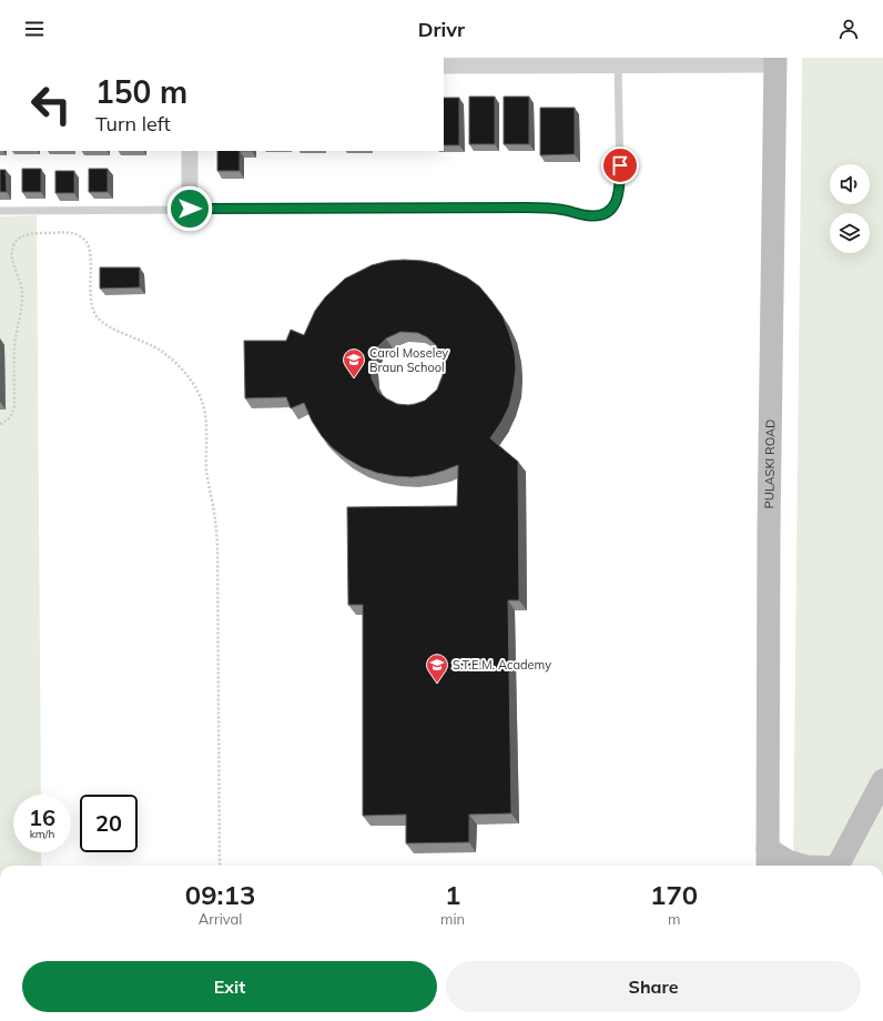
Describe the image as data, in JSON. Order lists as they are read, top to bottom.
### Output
{
  "streets": {
    "street": ["PULASKI ROAD"]
  },
  "places": {
    "school or university": ["Carol Moseley Braun School", "S.T.E.M. Academy"]
  },
  "page": {
    "header": "Drivr",
    "turn": ["150 m", "Turn left"],
    "speed": "16 km/h",
    "limit": "20",
    "eta": [
      "09:13",
      "Arrival",
      "1",
      "min",
      "170",
      "m"
    ],
    "buttons": ["Exit", "Share"]
  }
}
